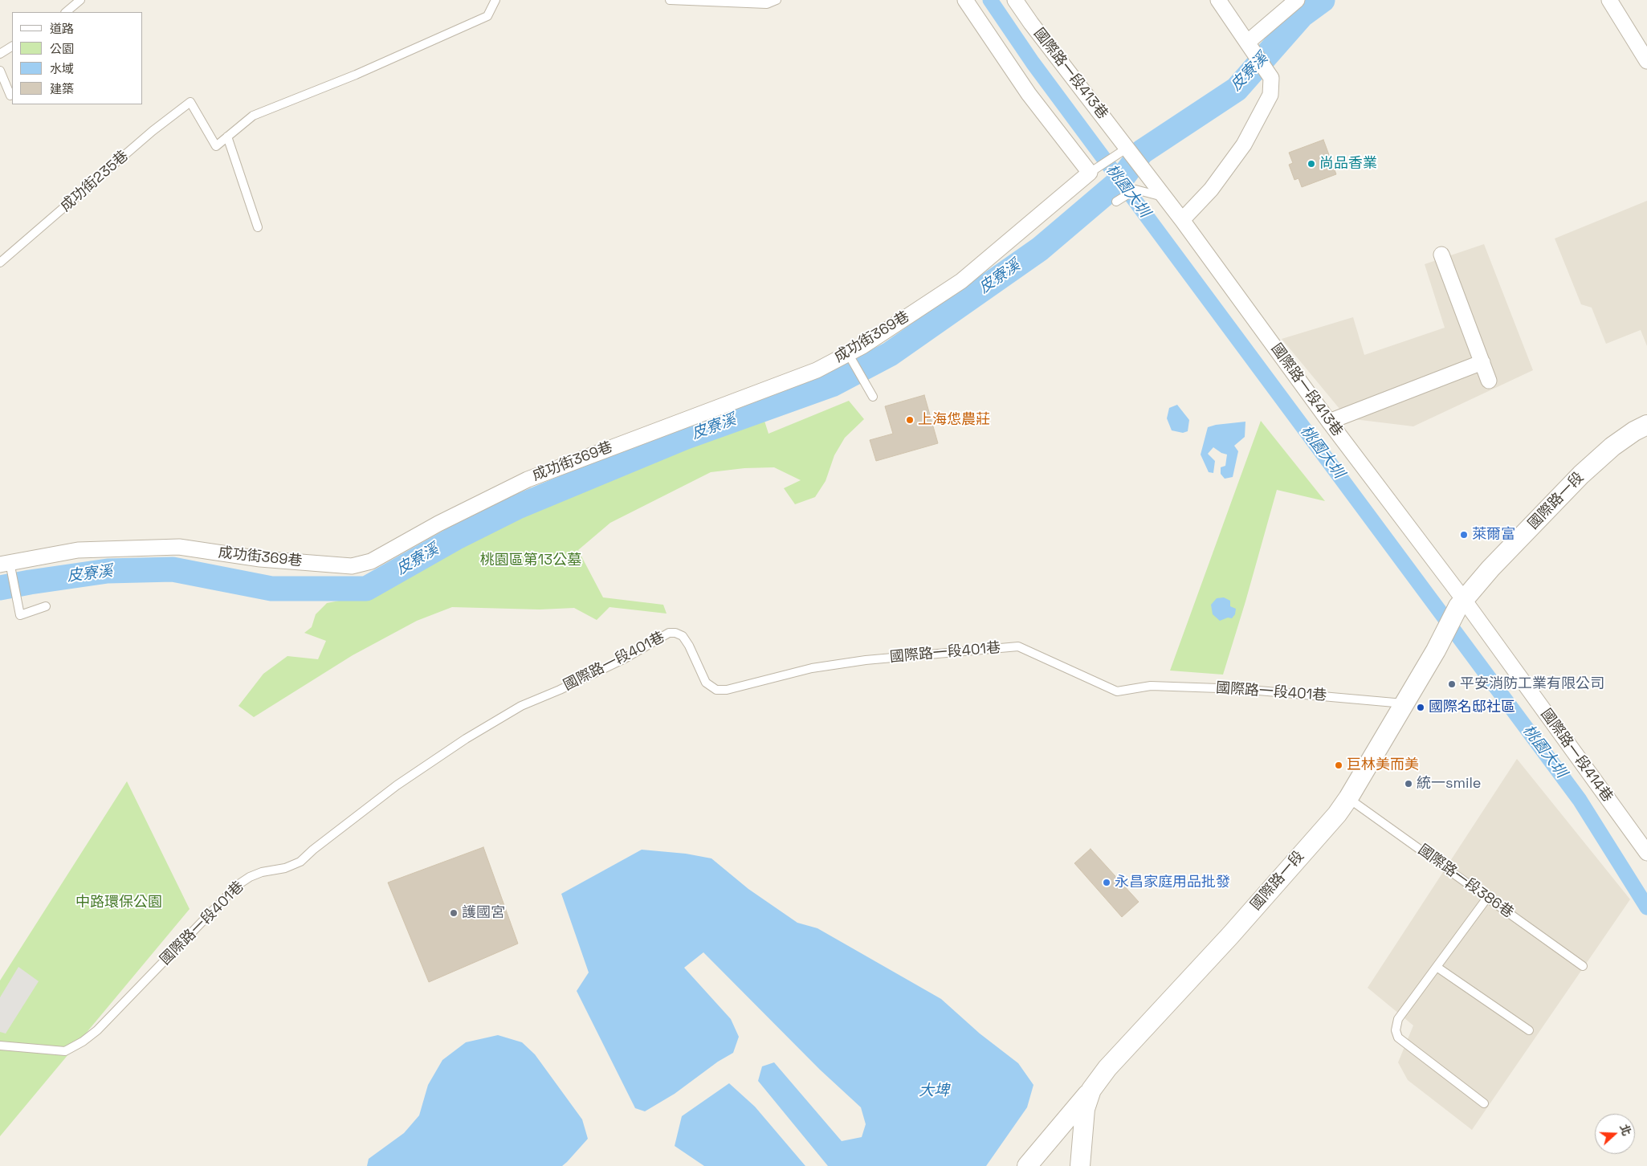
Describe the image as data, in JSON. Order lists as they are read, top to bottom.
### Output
{
  "streets": {
    "street": [
      "國際路一段413巷",
      "成功街369巷",
      "國際路一段",
      "國際路一段414巷"
    ],
    "lane": ["成功街235巷", "國際路一段401巷", "國際路一段386巷"]
  },
  "crossings": [
    ["國際路一段413巷", "國際路一段"],
    ["國際路一段413巷", "國際路一段414巷"],
    ["國際路一段", "國際路一段401巷"],
    ["國際路一段", "國際路一段414巷"],
    ["國際路一段", "國際路一段386巷"]
  ],
  "water": ["皮寮溪", "桃園大圳", "大埤"],
  "parks": ["桃園區第13公墓", "中路環保公園"],
  "places": [
    "尚品香業",
    "上海怹農莊",
    "萊爾富",
    "平安消防工業有限公司",
    "國際名邸社區",
    "巨林美而美",
    "統一smile",
    "永昌家庭用品批發",
    "護國宮"
  ],
  "legend": [
    "道路",
    "公園",
    "水域",
    "建築"
  ],
  "north": "right"
}
